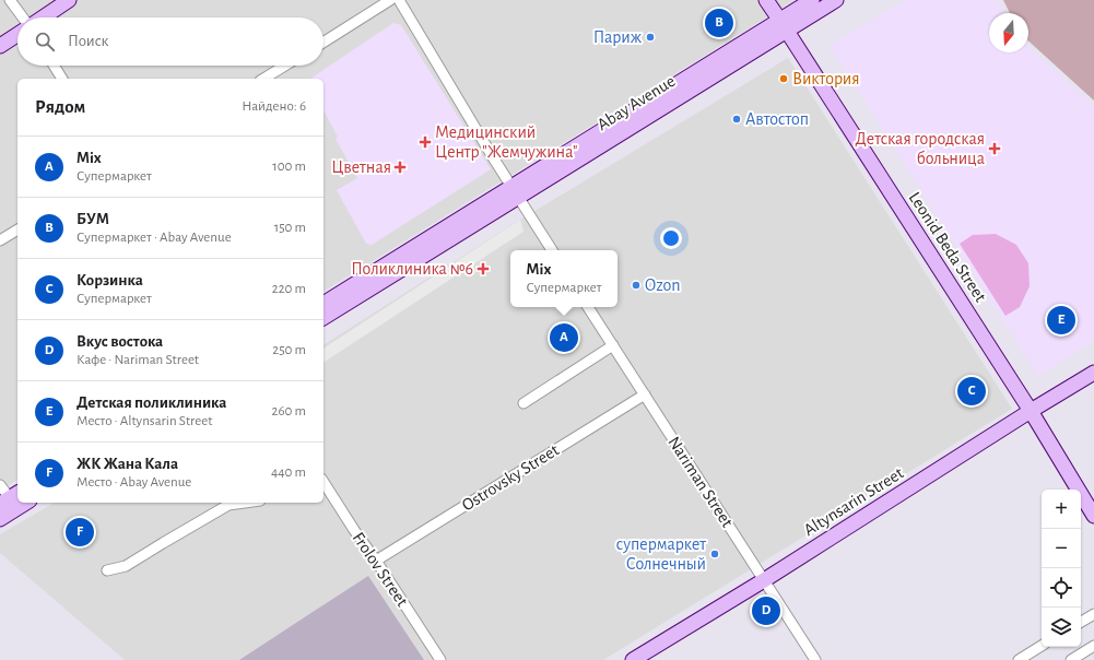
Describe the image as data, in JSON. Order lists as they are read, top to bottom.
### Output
{
  "streets": {
    "street": [
      "Abay Avenue",
      "Leonid Beda Street",
      "Ostrovsky Street",
      "Nariman Street",
      "Altynsarin Street",
      "Frolov Street"
    ]
  },
  "crossings": [
    ["Abay Avenue", "Leonid Beda Street"],
    ["Leonid Beda Street", "Altynsarin Street"],
    ["Ostrovsky Street", "Nariman Street"],
    ["Ostrovsky Street", "Frolov Street"],
    ["Nariman Street", "Altynsarin Street"]
  ],
  "places": {
    "other": [
      "Париж",
      "Виктория",
      "Автостоп",
      "Ozon",
      "супермаркет Солнечный"
    ],
    "health": [
      "Медицинский Центр \"Жемчужина\"",
      "Детская городская больница",
      "Цветная",
      "Поликлиника №6"
    ]
  },
  "north": "bottom",
  "page": {
    "pins": [
      "B",
      "E",
      "A",
      "C",
      "F",
      "D"
    ],
    "search": "Поиск",
    "heading": ["Рядом", "Найдено: 6"],
    "list": [
      {
        "mark": "A",
        "name": "Mix",
        "note": "Супермаркет",
        "value": "100 m"
      },
      {
        "mark": "B",
        "name": "БУМ",
        "note": "Супермаркет · Abay Avenue",
        "value": "150 m"
      },
      {
        "mark": "C",
        "name": "Корзинка",
        "note": "Супермаркет",
        "value": "220 m"
      },
      {
        "mark": "D",
        "name": "Вкус востока",
        "note": "Кафе · Nariman Street",
        "value": "250 m"
      },
      {
        "mark": "E",
        "name": "Детская поликлиника",
        "note": "Место · Altynsarin Street",
        "value": "260 m"
      },
      {
        "mark": "F",
        "name": "ЖК Жана Кала",
        "note": "Место · Abay Avenue",
        "value": "440 m"
      }
    ],
    "popup": ["Mix", "Супермаркет"],
    "map_buttons": ["+", "−"]
  }
}
